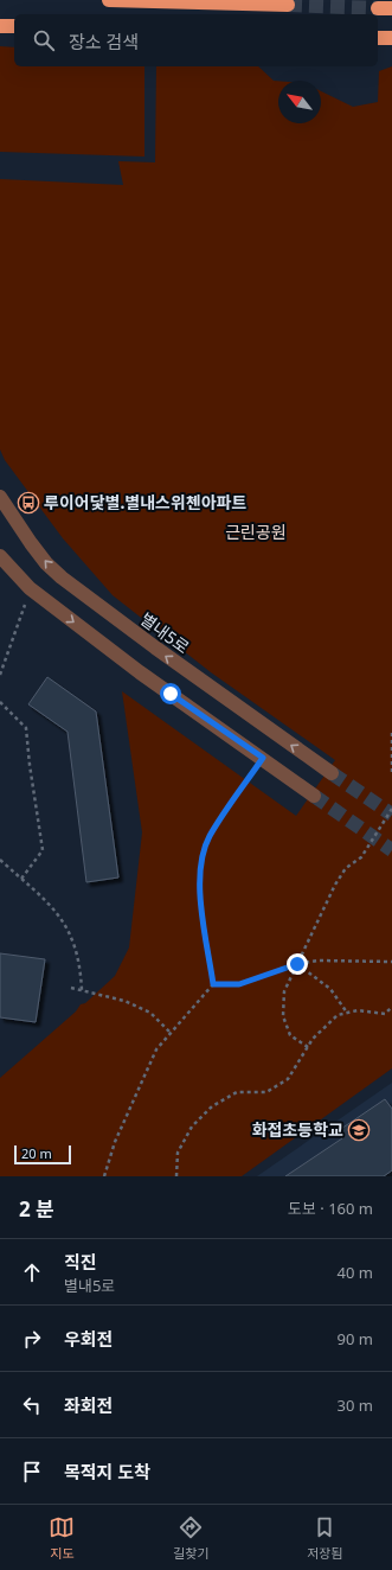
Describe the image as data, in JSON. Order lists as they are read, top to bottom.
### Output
{
  "streets": {
    "street": ["별내5로"]
  },
  "parks": ["근린공원"],
  "places": {
    "bus stop": ["루이어닻별.별내스위첸아파트"],
    "school or university": ["화접초등학교"]
  },
  "scale_bar": "20 m",
  "north": "top left",
  "page": {
    "search": "장소 검색",
    "scale": "20 m",
    "heading": ["2 분", "도보 · 160 m"],
    "list": [
      ["직진", "별내5로", "40 m"],
      ["우회전", "90 m"],
      ["좌회전", "30 m"],
      "목적지 도착"
    ],
    "nav": ["지도", "길찾기", "저장됨"]
  }
}
